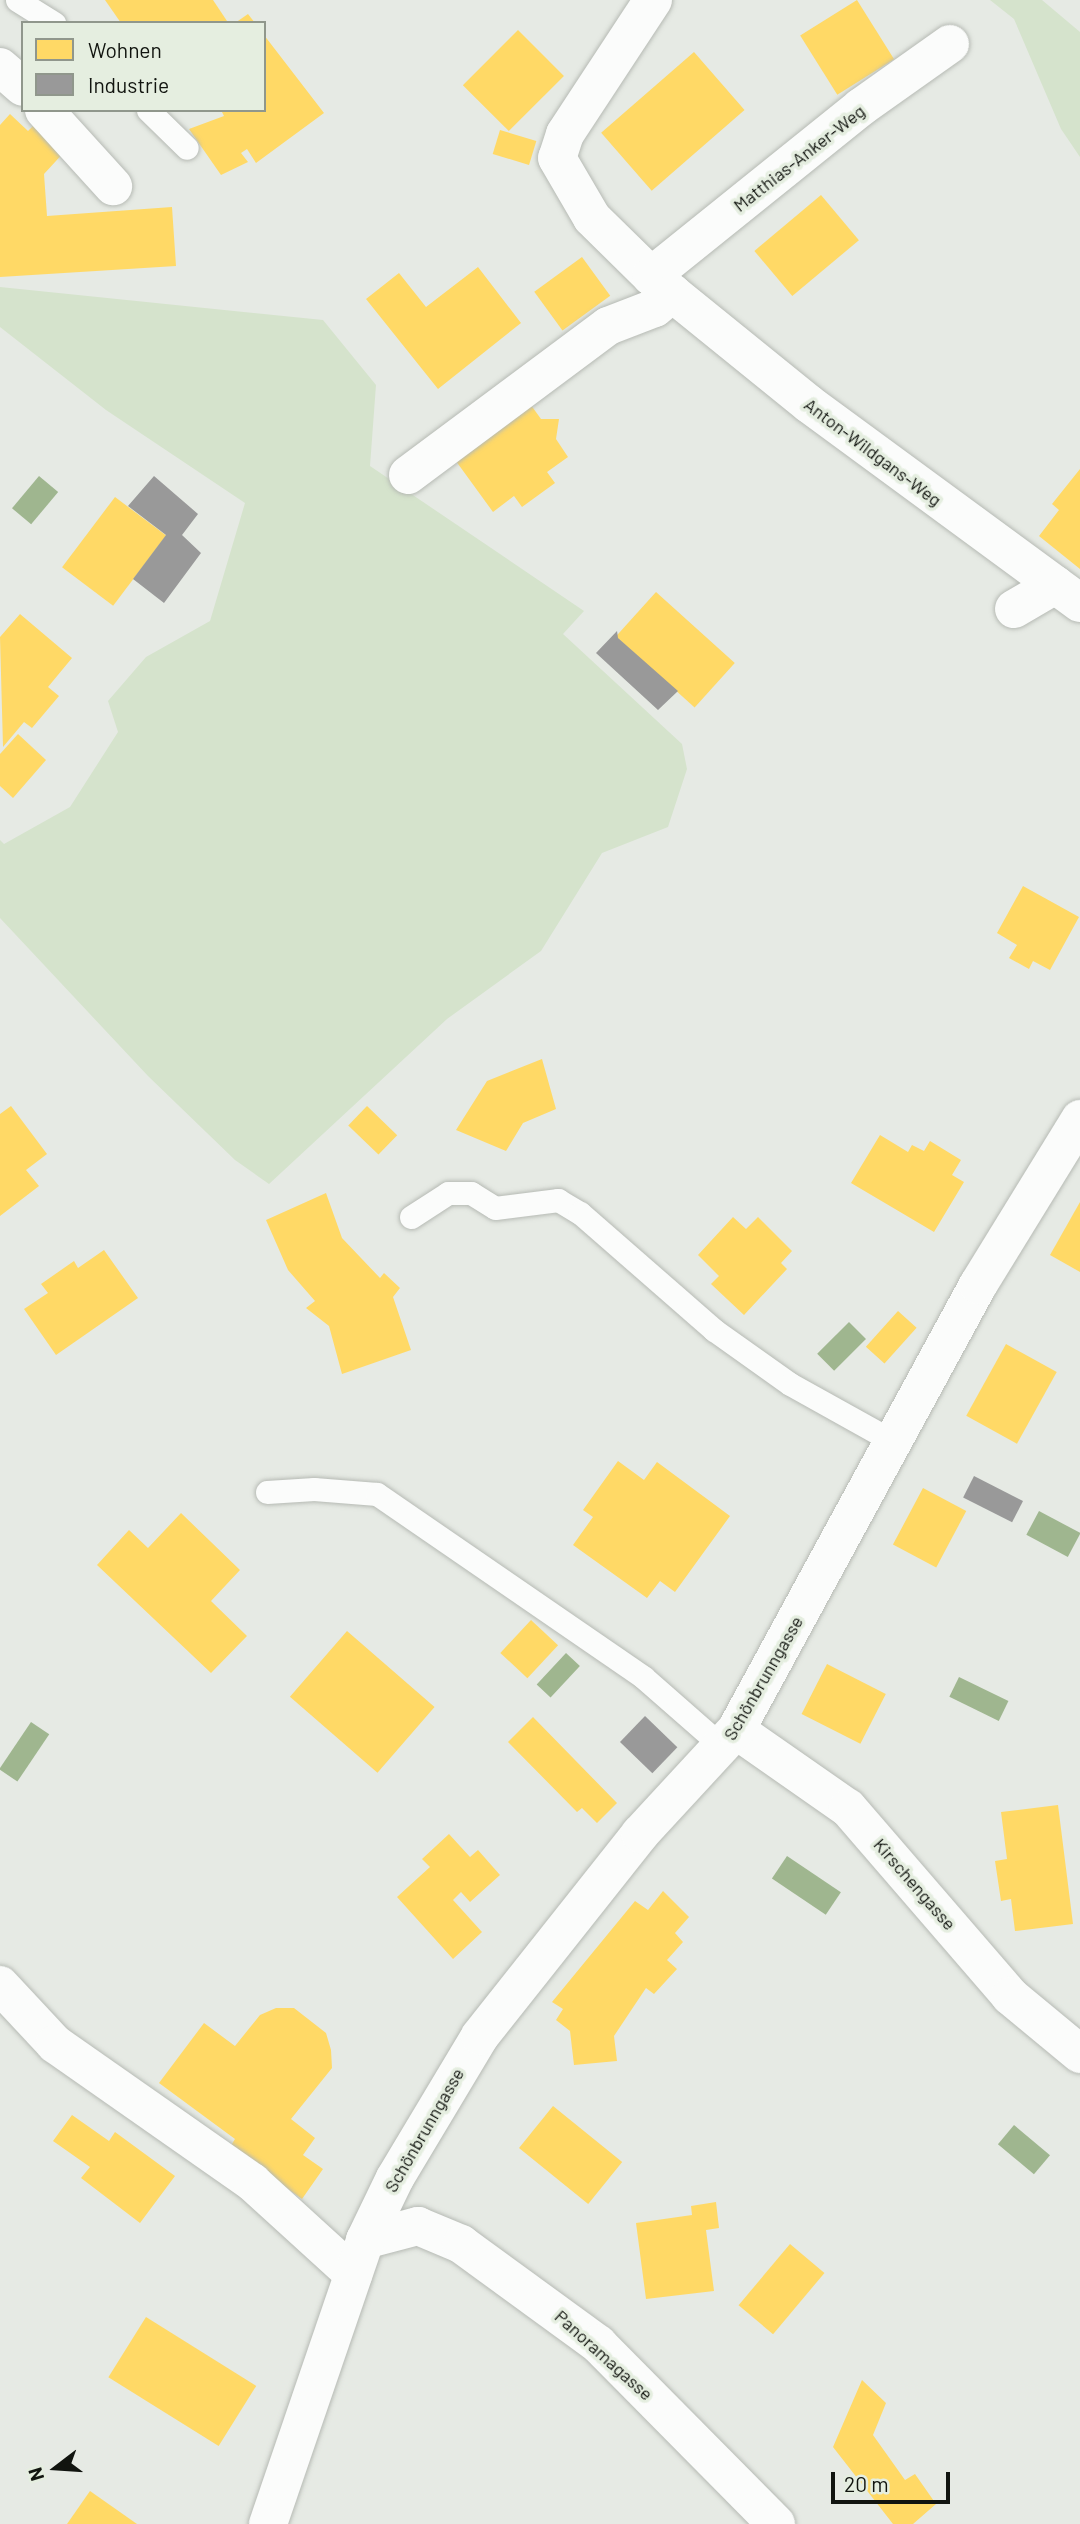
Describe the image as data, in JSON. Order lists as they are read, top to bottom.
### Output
{
  "streets": {
    "street": [
      "Matthias-Anker-Weg",
      "Anton-Wildgans-Weg",
      "Schönbrunngasse",
      "Kirschengasse",
      "Panoramagasse"
    ]
  },
  "crossings": [
    ["Matthias-Anker-Weg", "Anton-Wildgans-Weg"],
    ["Schönbrunngasse", "Kirschengasse"],
    ["Schönbrunngasse", "Panoramagasse"]
  ],
  "legend": ["Wohnen", "Industrie"],
  "scale_bar": "20 m",
  "north": "left"
}
